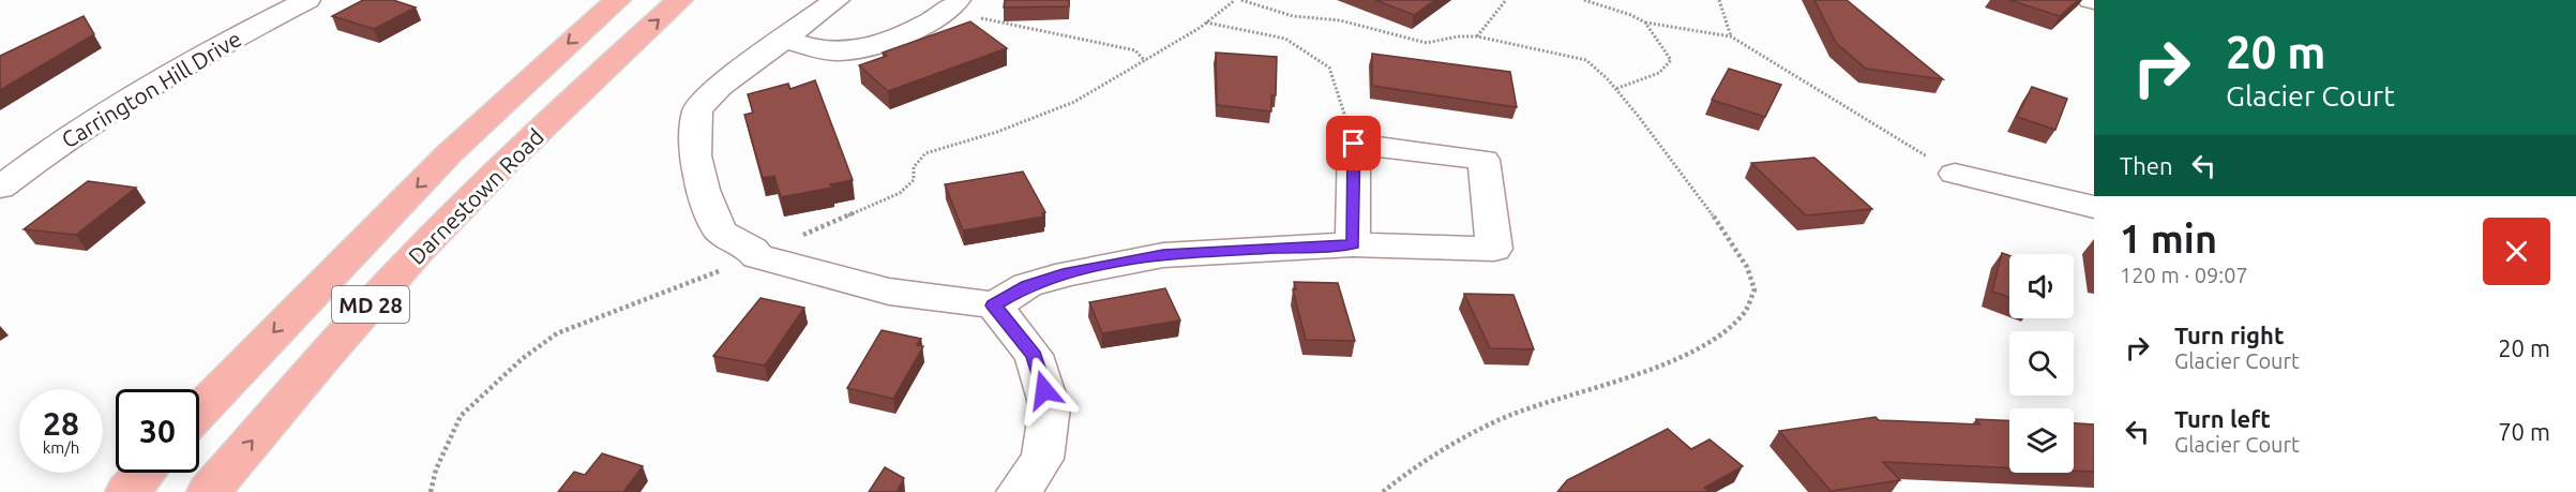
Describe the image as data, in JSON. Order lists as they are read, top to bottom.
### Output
{
  "streets": {
    "main road": ["Darnestown Road", "MD 28"],
    "street": ["Carrington Hill Drive"]
  },
  "page": {
    "turn": ["20 m", "Glacier Court"],
    "then": "Then",
    "heading": ["1 min", "120 m · 09:07"],
    "list": [
      {
        "name": "Turn right",
        "note": "Glacier Court",
        "value": "20 m"
      },
      {
        "name": "Turn left",
        "note": "Glacier Court",
        "value": "70 m"
      }
    ],
    "speed": "28 km/h",
    "limit": "30"
  }
}
